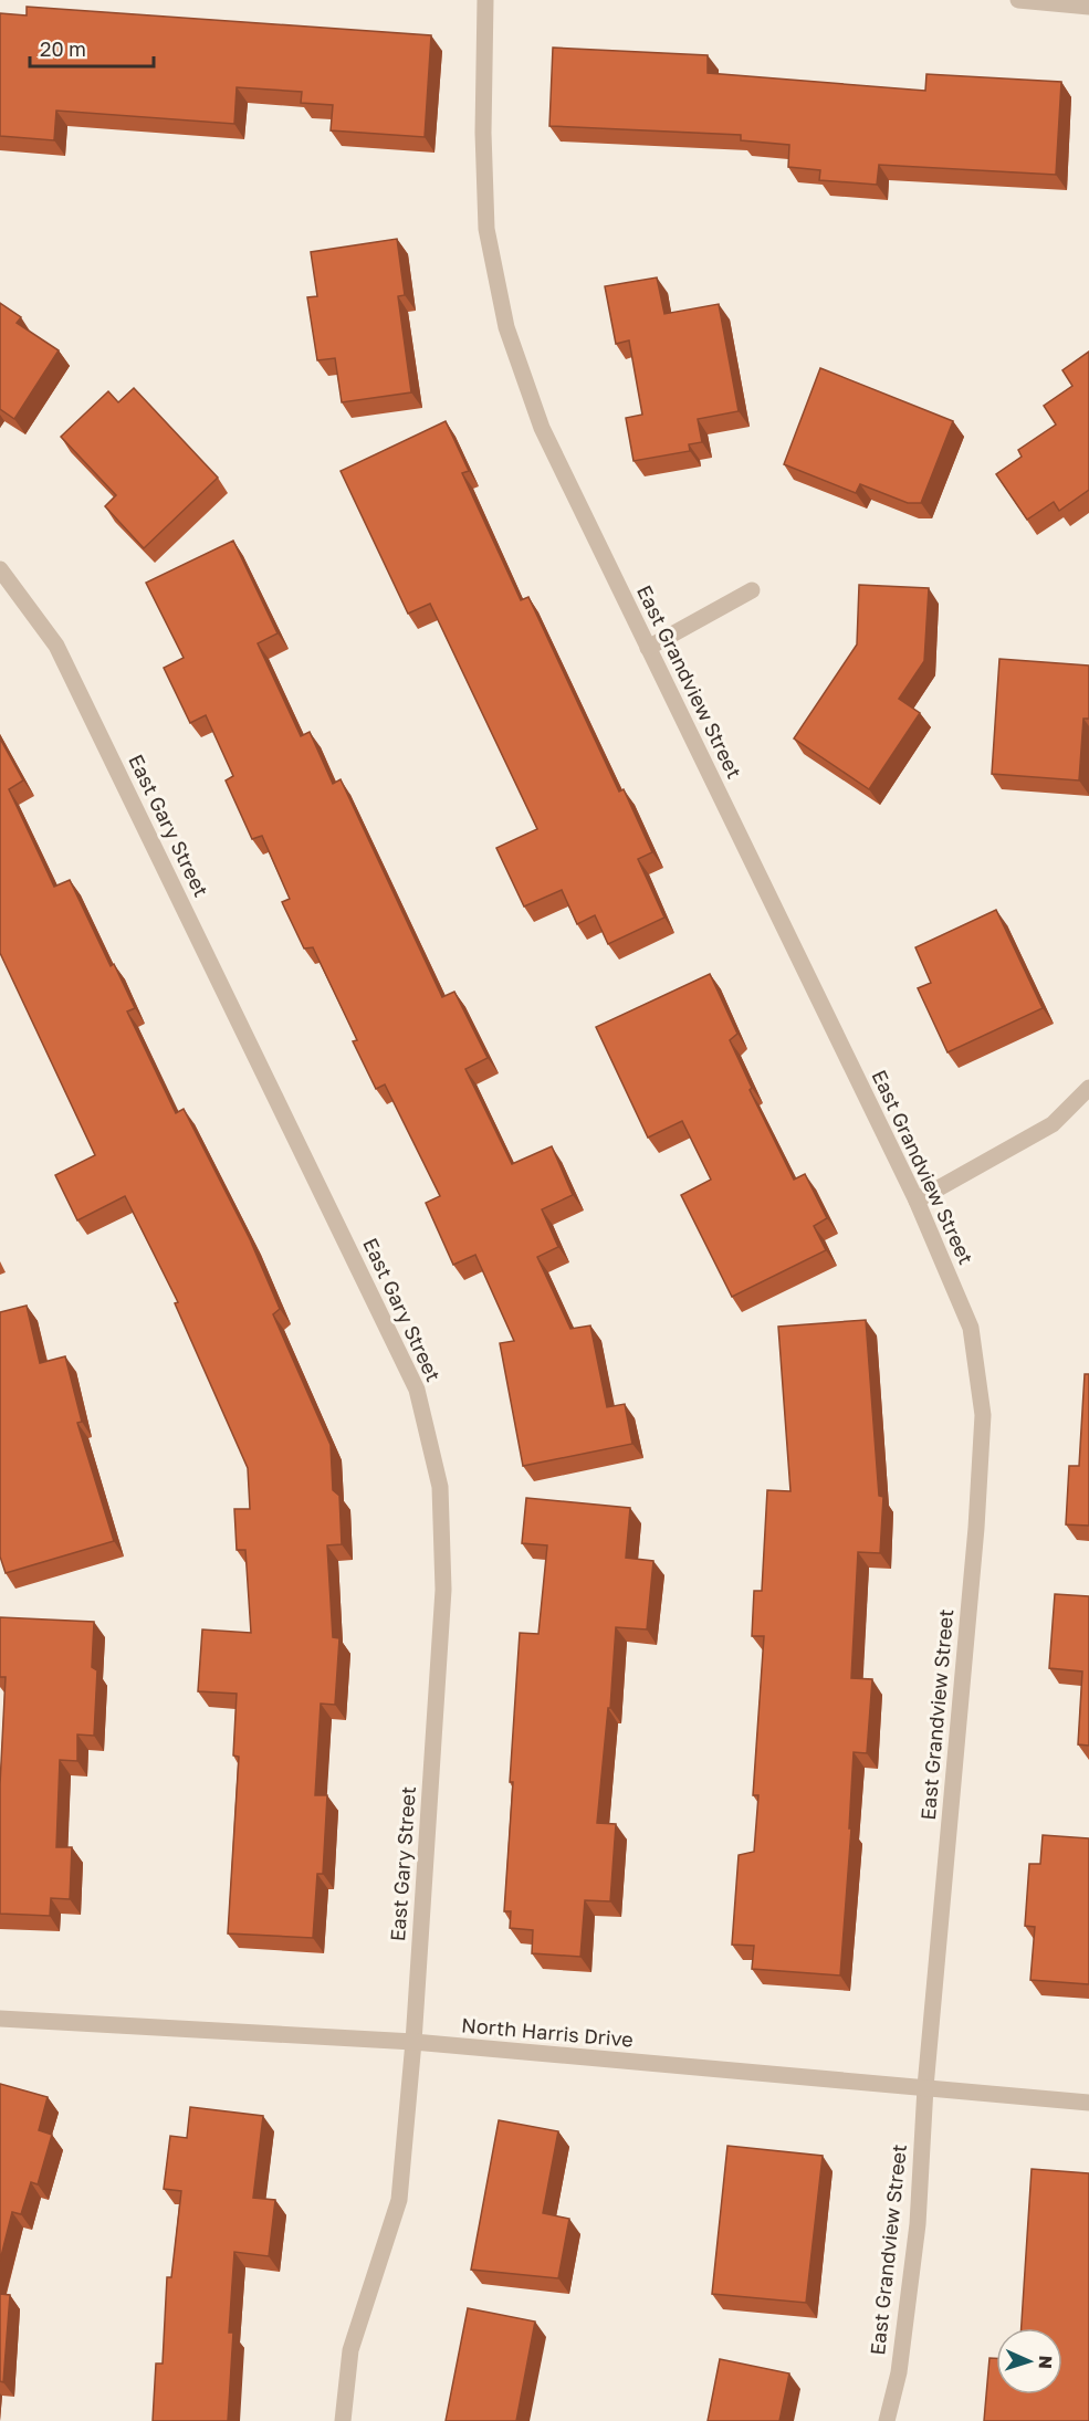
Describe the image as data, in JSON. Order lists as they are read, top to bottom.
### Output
{
  "streets": {
    "street": ["East Grandview Street", "East Gary Street", "North Harris Drive"]
  },
  "crossings": [
    ["East Grandview Street", "North Harris Drive"],
    ["East Gary Street", "North Harris Drive"]
  ],
  "scale_bar": "20 m",
  "north": "right"
}
